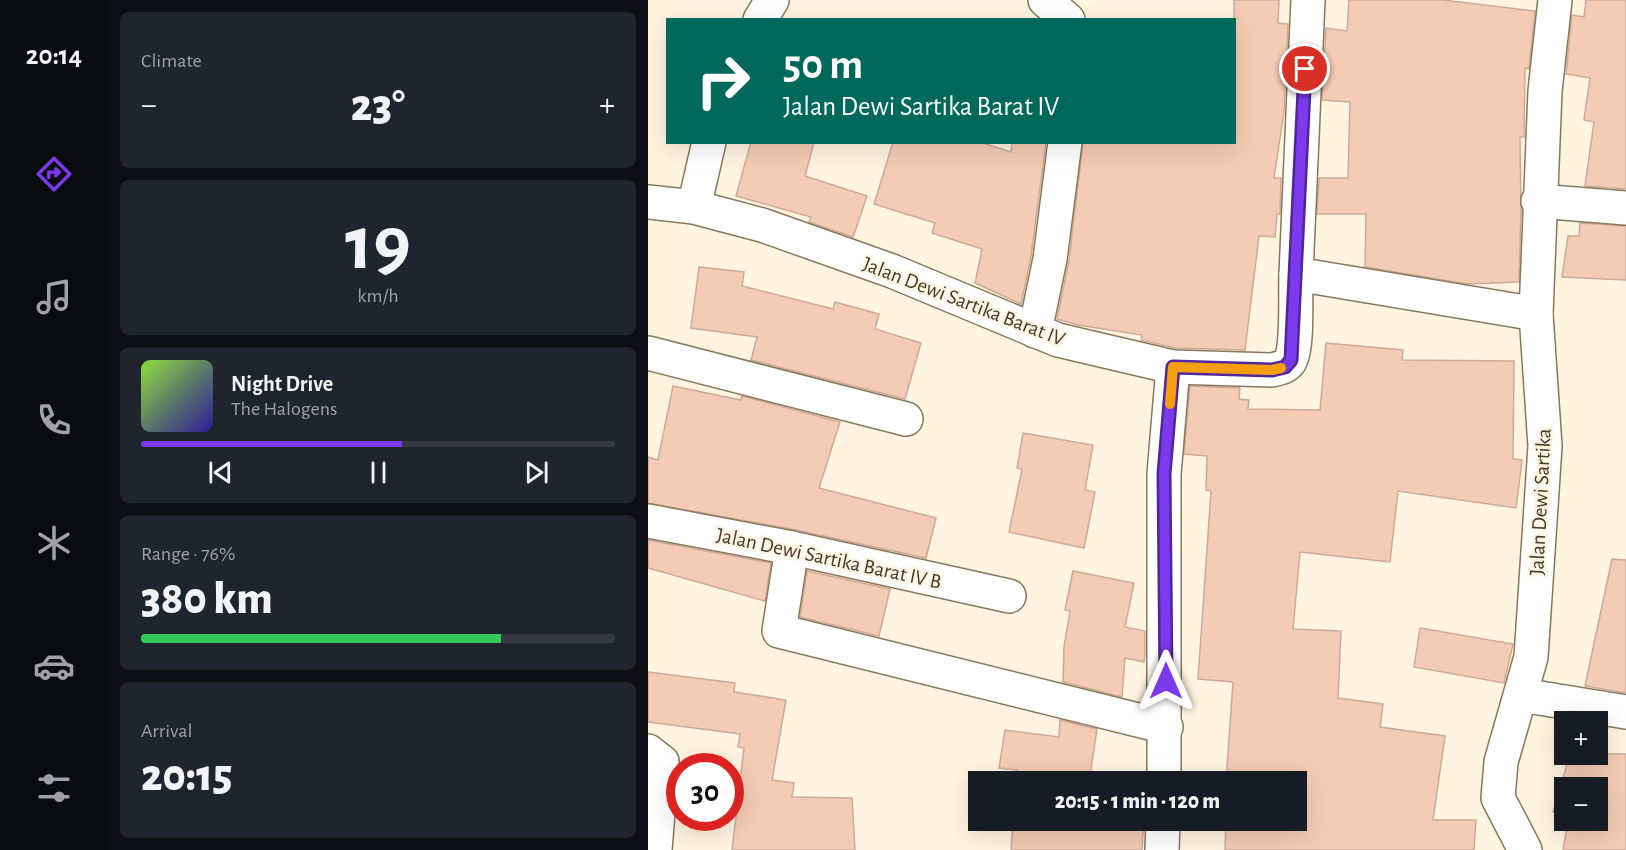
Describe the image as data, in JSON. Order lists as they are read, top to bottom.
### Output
{
  "streets": {
    "street": ["Jalan Dewi Sartika Barat IV", "Jalan Dewi Sartika", "Jalan Dewi Sartika Barat IV B"]
  },
  "page": {
    "tabs": "20:14",
    "tile": [
      "Climate",
      ["19", "km/h"],
      ["Range · 76%", "380 km"],
      ["Arrival", "20:15"]
    ],
    "turn": ["50 m", "Jalan Dewi Sartika Barat IV"],
    "heat": ["−", "23°", "+"],
    "song": ["Night Drive", "The Halogens"],
    "map_buttons": ["+", "−"],
    "limit": "30",
    "trip": "20:15 · 1 min · 120 m"
  }
}
